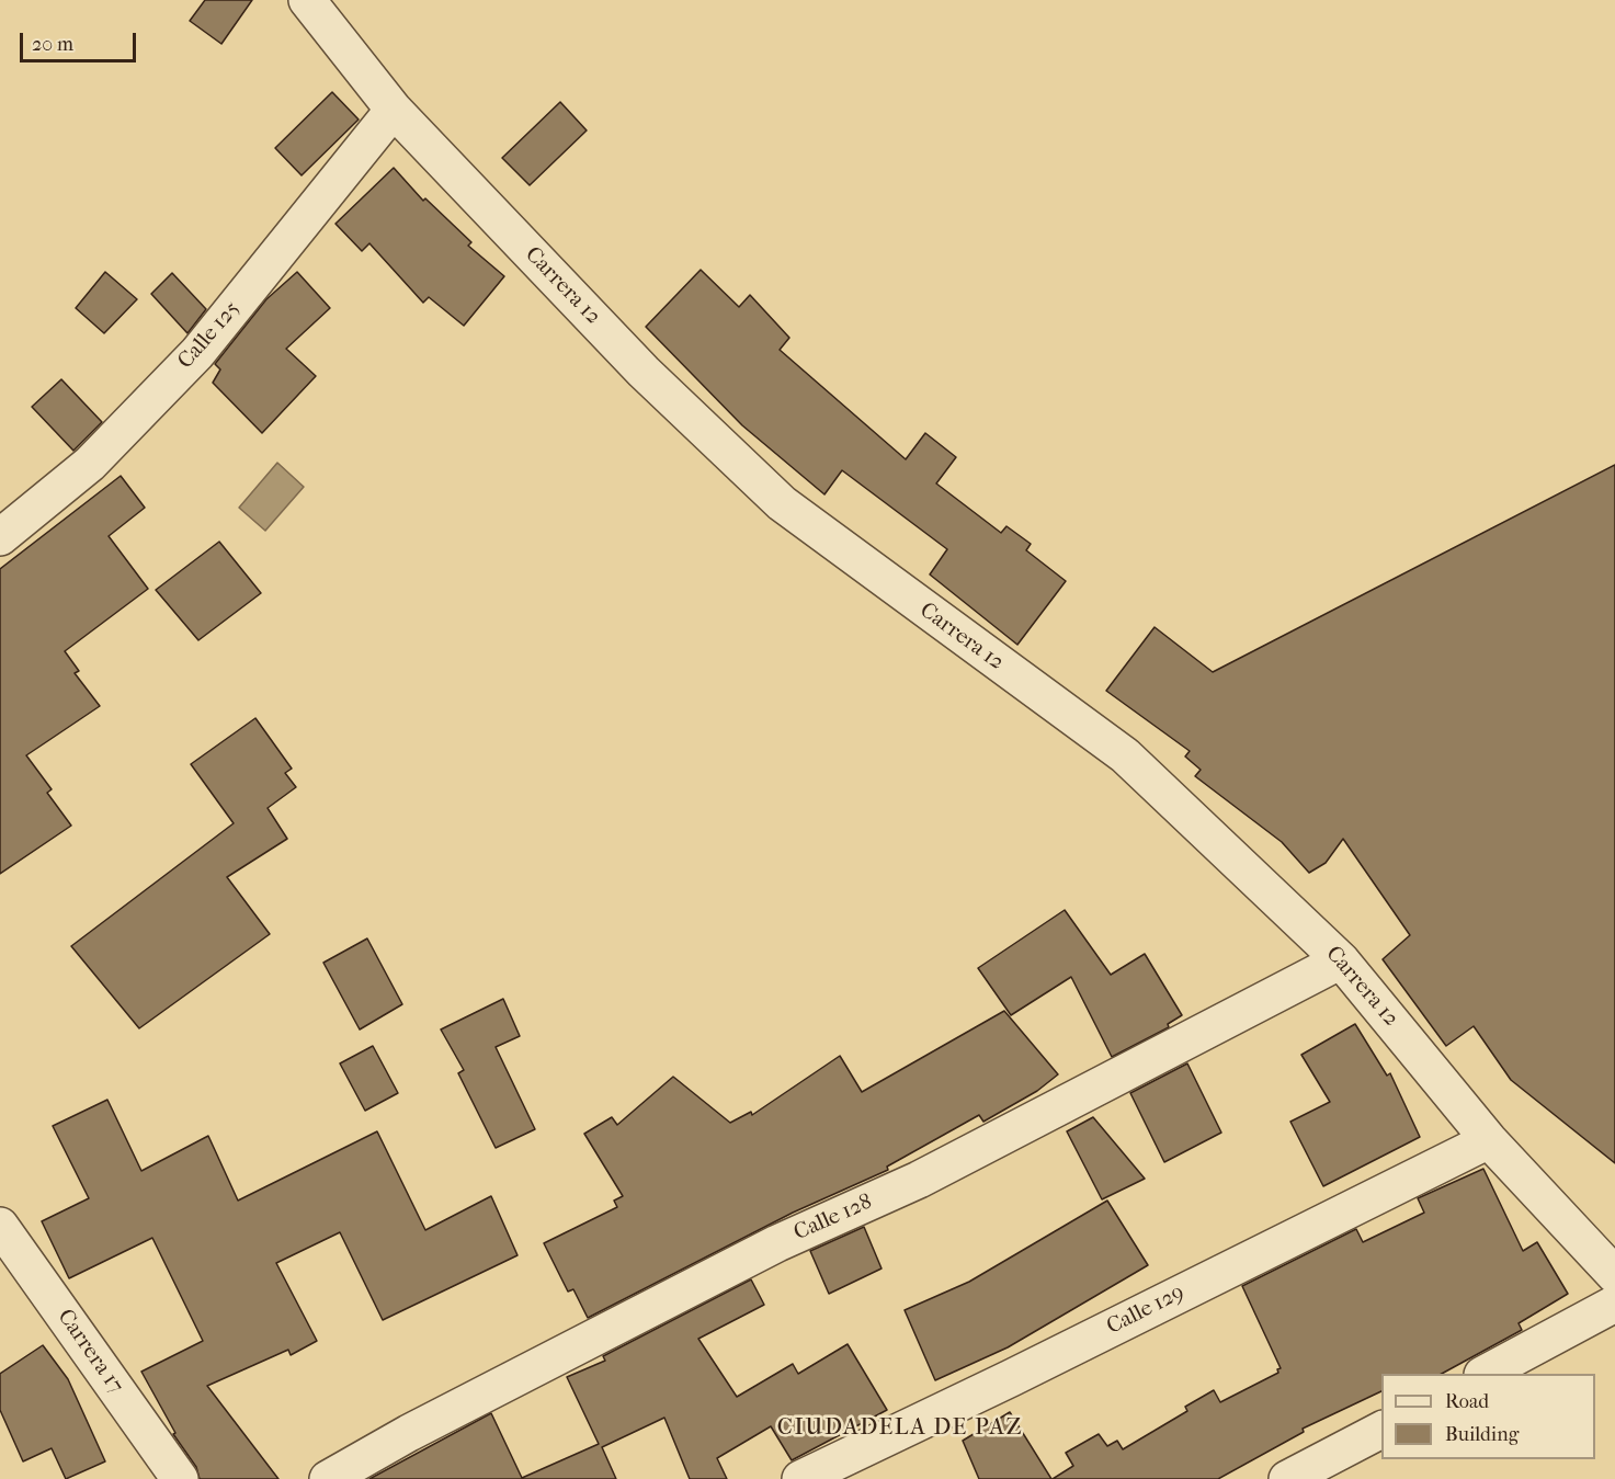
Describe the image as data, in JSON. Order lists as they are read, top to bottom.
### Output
{
  "streets": {
    "street": [
      "Carrera 12",
      "Calle 125",
      "Calle 128",
      "Calle 129",
      "Carrera 17"
    ]
  },
  "crossings": [
    ["Carrera 12", "Calle 125"],
    ["Carrera 12", "Calle 128"],
    ["Carrera 12", "Calle 129"]
  ],
  "districts": ["CIUDADELA DE PAZ"],
  "legend": ["Road", "Building"],
  "scale_bar": "20 m"
}
